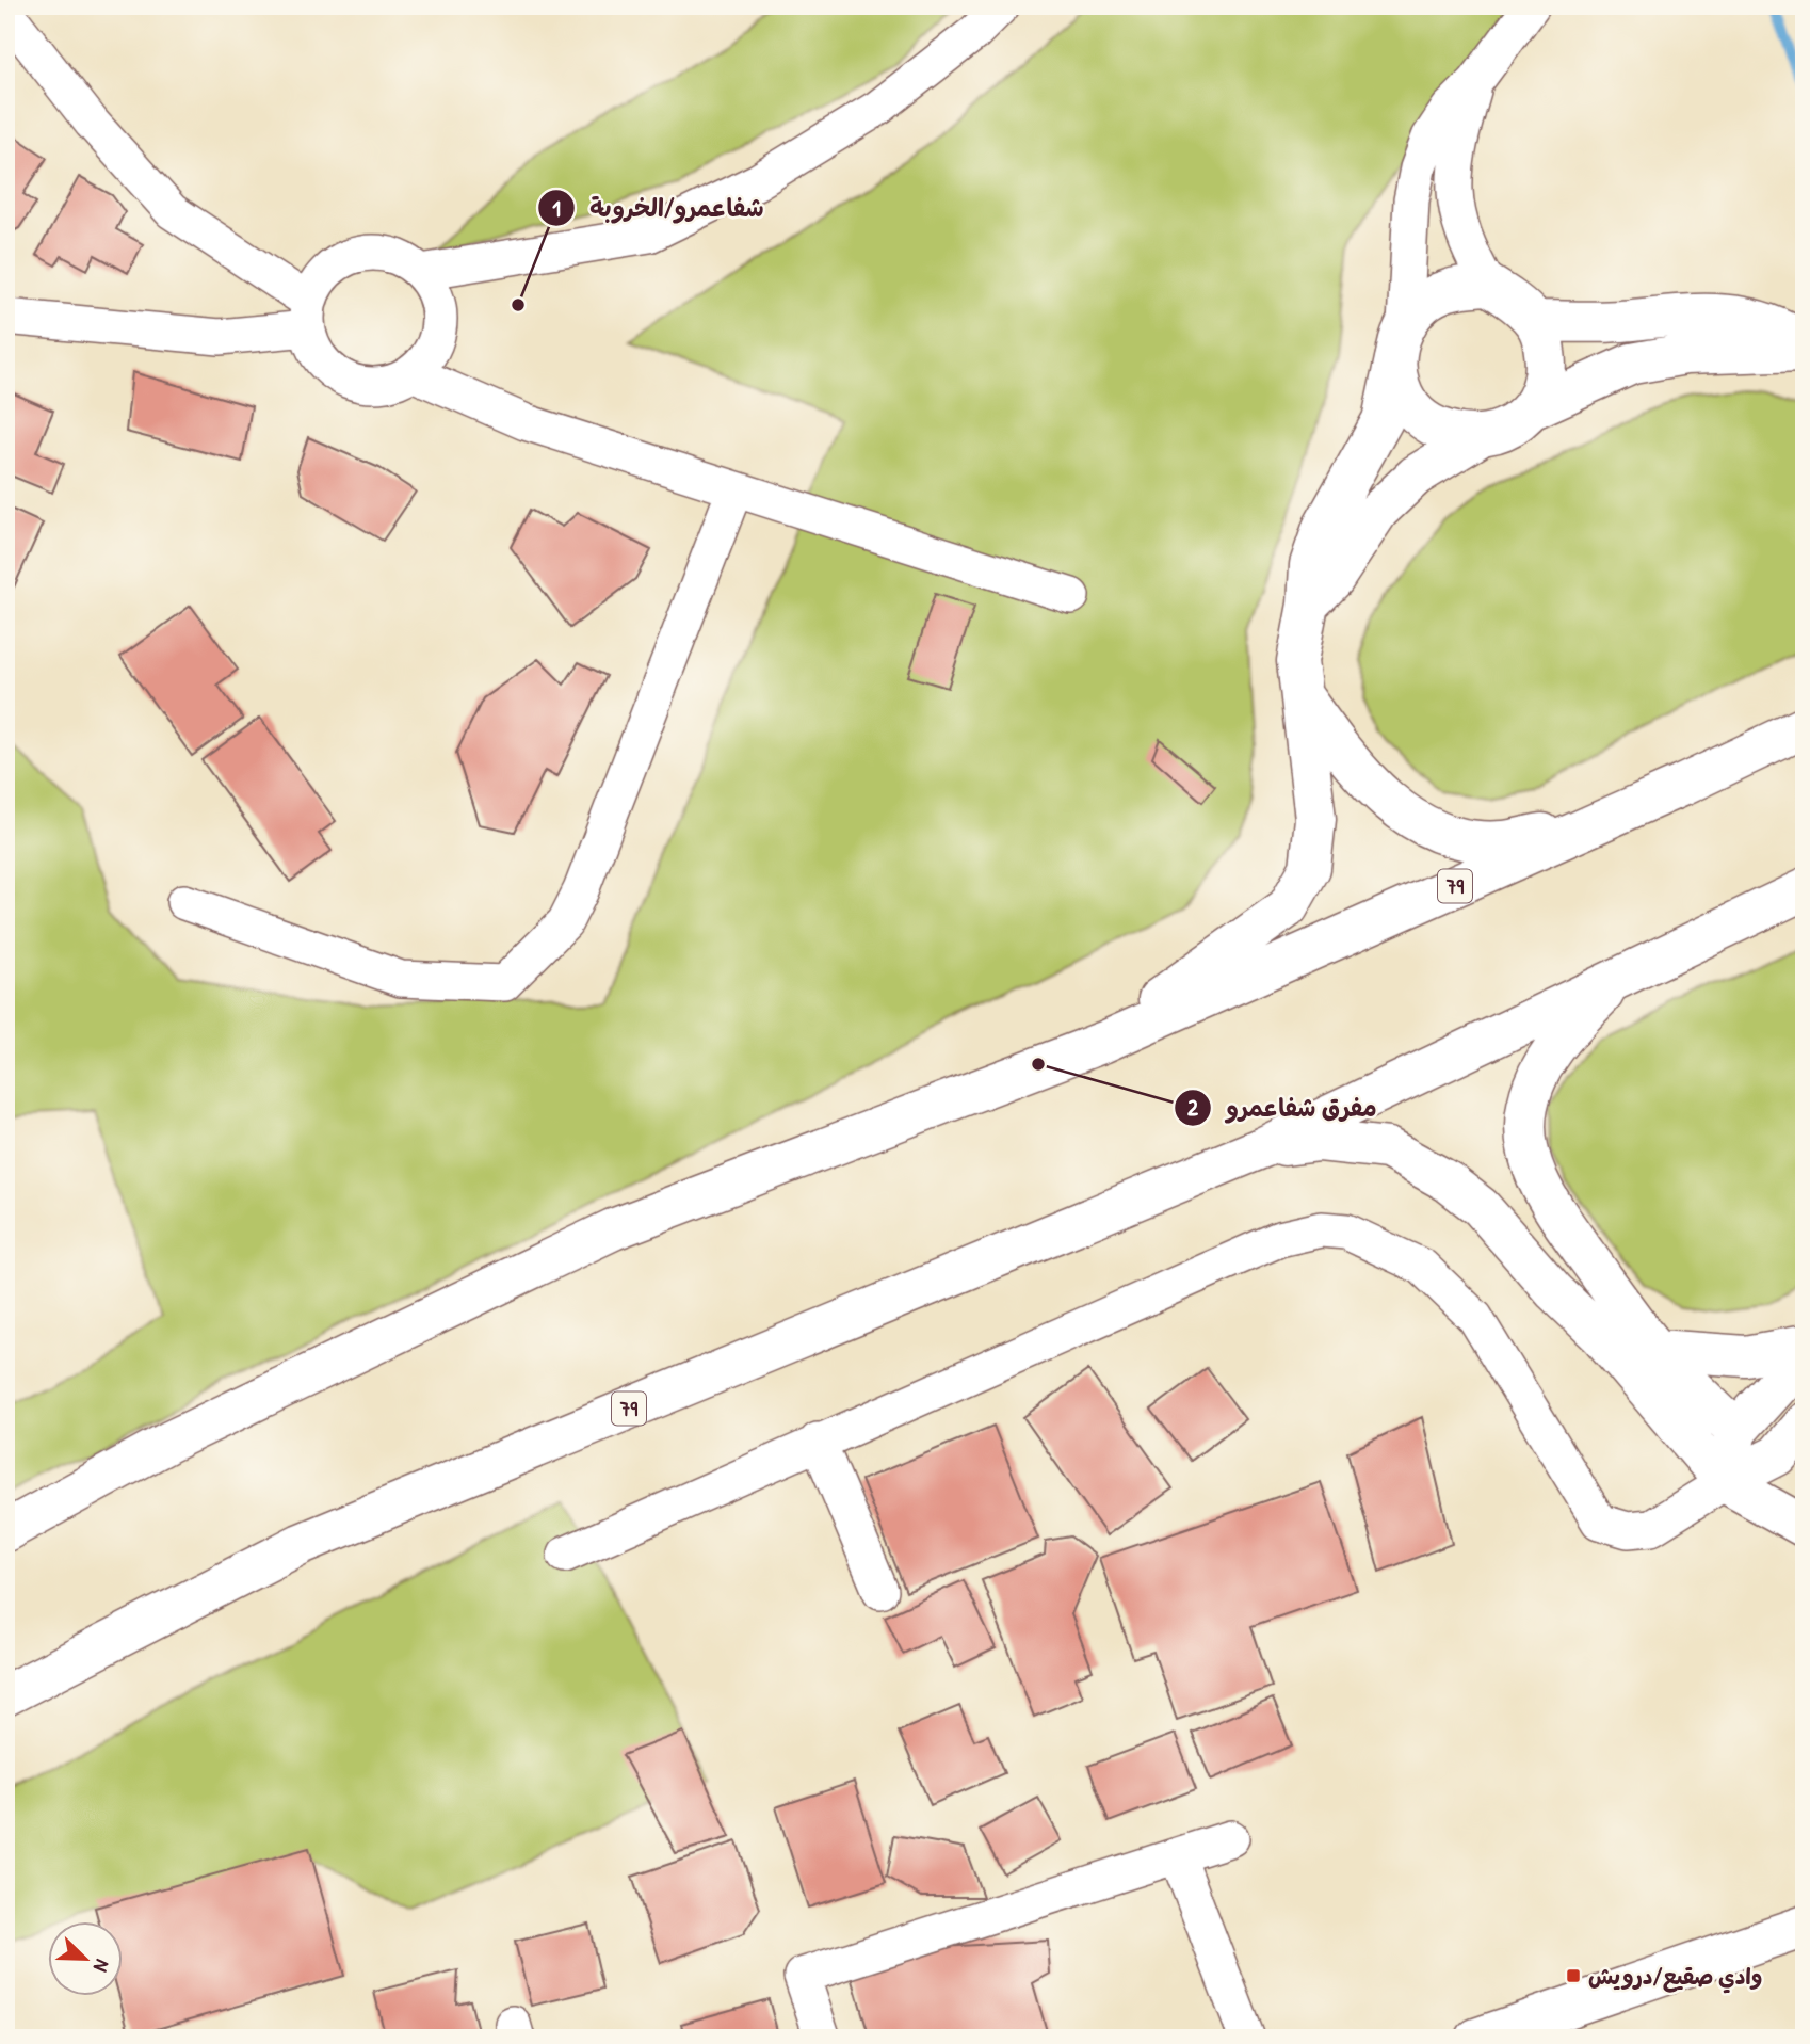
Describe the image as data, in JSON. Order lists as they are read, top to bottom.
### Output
{
  "streets": {
    "main road": ["79"]
  },
  "places": {
    "other": ["شفاعمرو/الخروبة", "مفرق شفاعمرو"],
    "transit": ["وادي صقيع/درويش"]
  },
  "north": "bottom right"
}
